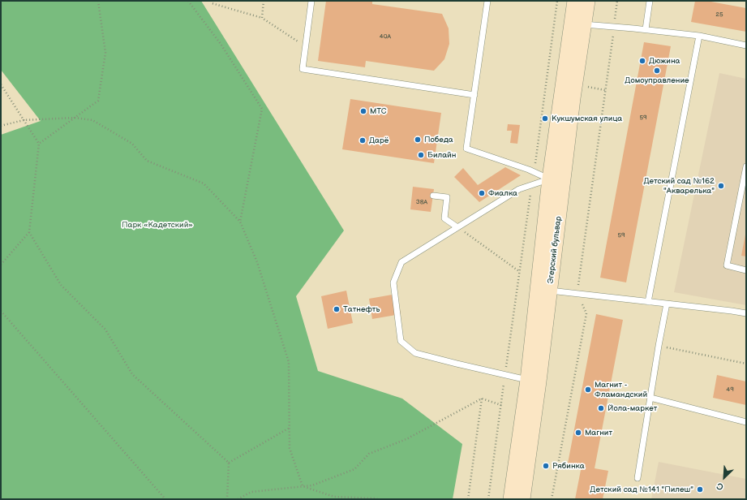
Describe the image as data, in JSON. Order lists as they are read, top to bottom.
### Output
{
  "streets": {
    "main road": ["Эгерский бульвар"]
  },
  "parks": ["Парк «Кадетский»"],
  "places": [
    "Дюжина",
    "Домоуправление",
    "МТС",
    "Кукшумская улица",
    "Победа",
    "Дарё",
    "Билайн",
    "Детский сад №162 \"Акварелька\"",
    "Фиалка",
    "Татнефть",
    "Магнит - Фламандский",
    "Йола-маркет",
    "Магнит",
    "Рябинка",
    "Детский сад №141 \"Пилеш\""
  ],
  "house_numbers": [
    "25",
    "40А",
    "59",
    "38А",
    "59",
    "49"
  ],
  "north": "bottom left"
}
